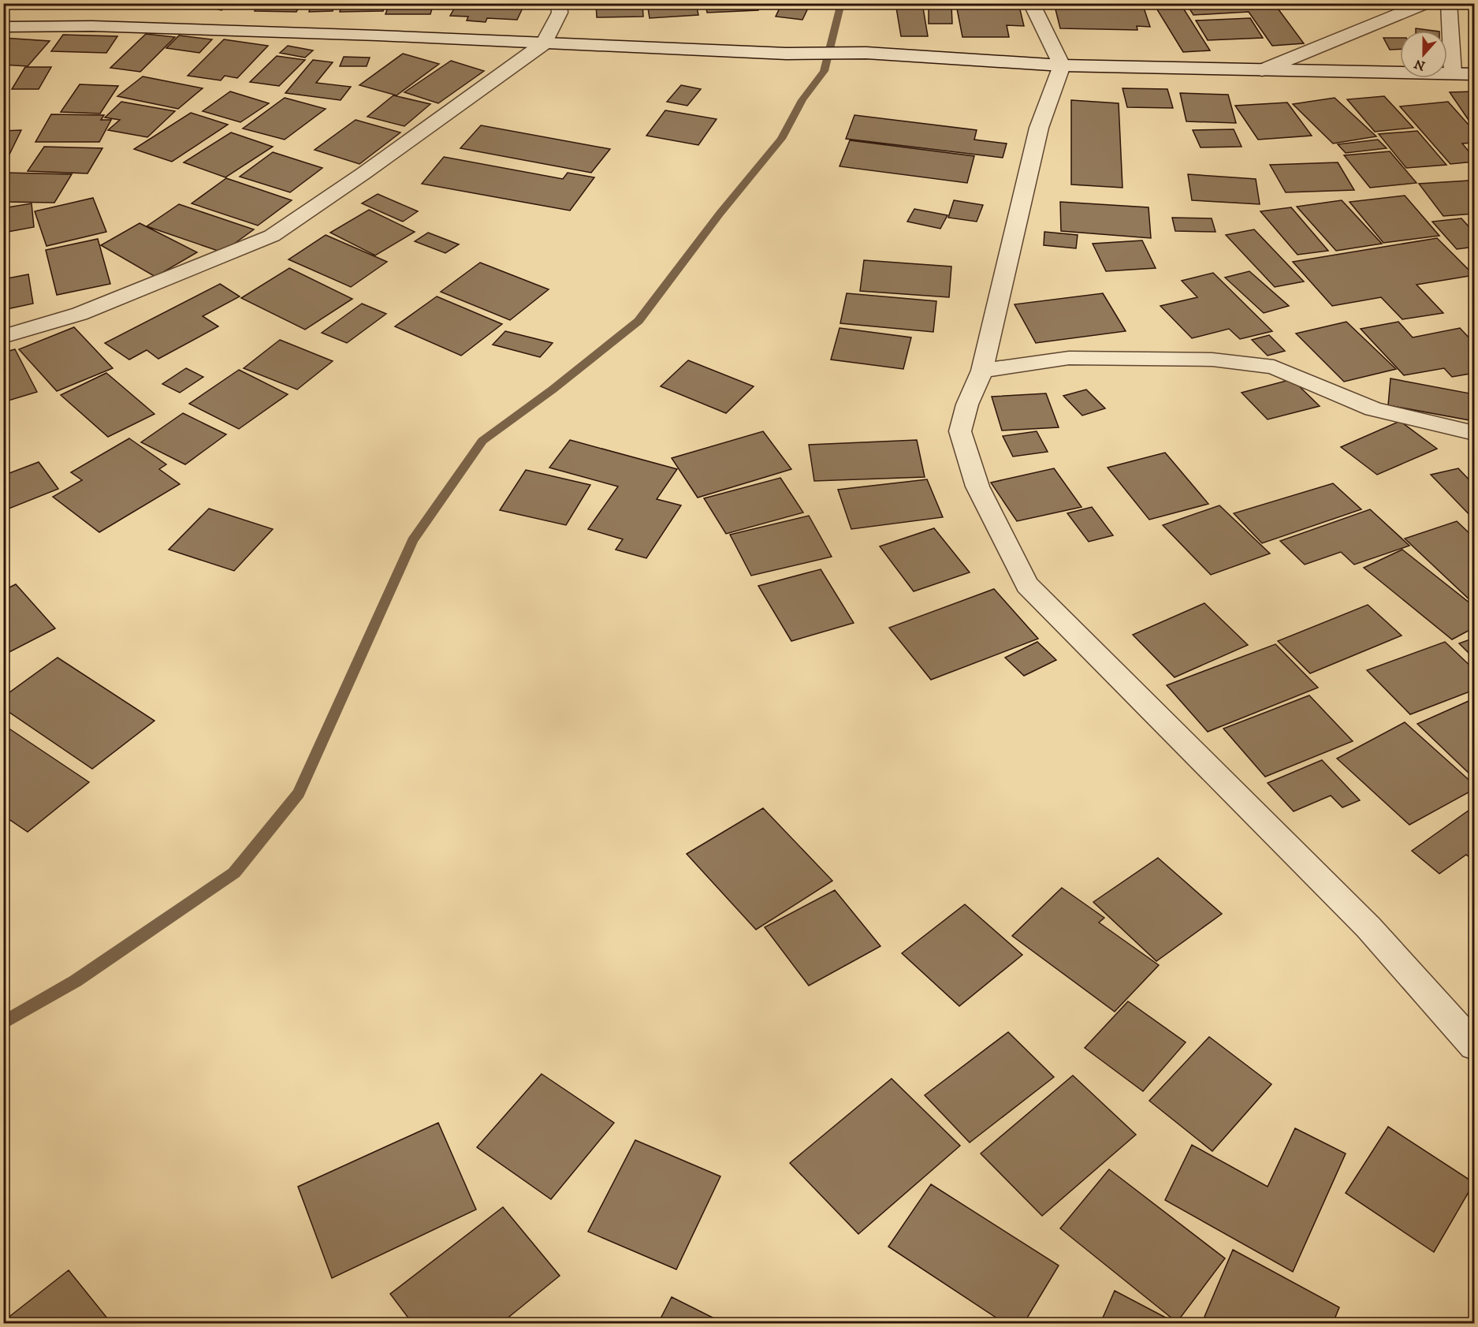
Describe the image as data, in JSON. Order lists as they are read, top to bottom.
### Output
{
  "north": "bottom"
}
